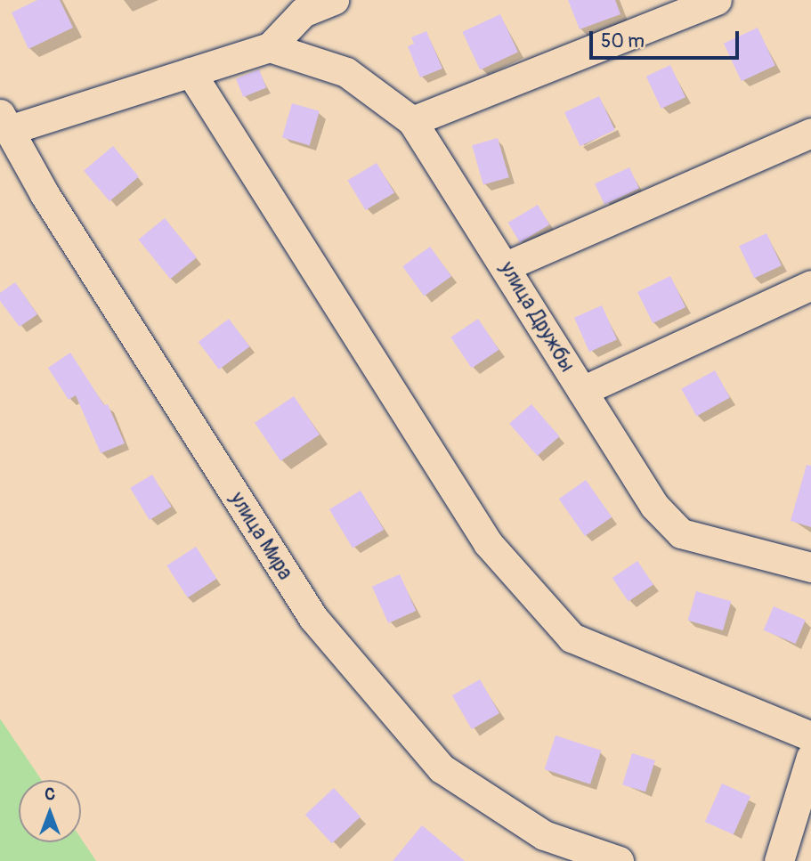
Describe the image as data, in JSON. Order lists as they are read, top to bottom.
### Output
{
  "streets": {
    "street": ["улица Дружбы", "улица Мира"]
  },
  "scale_bar": "50 m",
  "north": "top"
}
